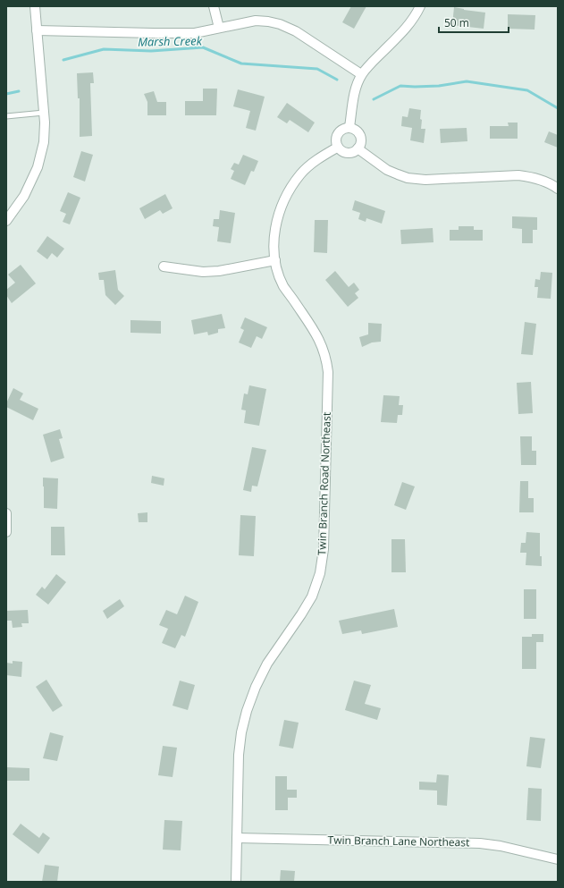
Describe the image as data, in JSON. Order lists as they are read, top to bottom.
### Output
{
  "streets": {
    "street": ["Twin Branch Road Northeast", "Twin Branch Lane Northeast"]
  },
  "crossings": [
    ["Twin Branch Road Northeast", "Twin Branch Lane Northeast"]
  ],
  "water": ["Marsh Creek"],
  "scale_bar": "50 m"
}
